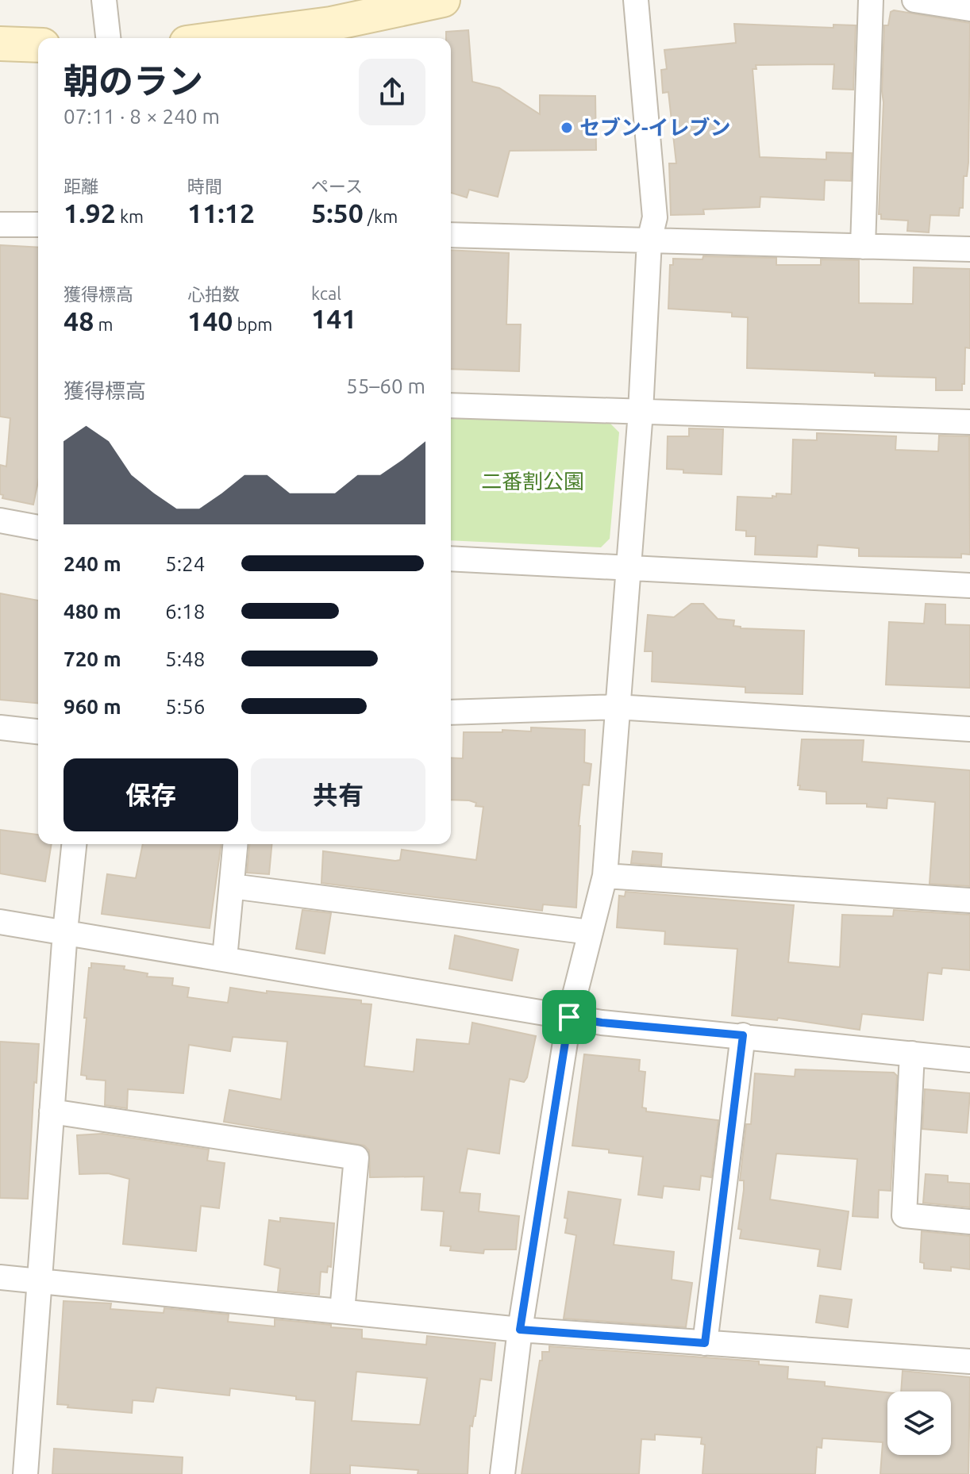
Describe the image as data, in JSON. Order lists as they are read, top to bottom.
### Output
{
  "parks": ["二番割公園"],
  "places": ["セブン-イレブン"],
  "page": {
    "heading": ["朝のラン", "07:11 · 8 × 240 m"],
    "stats": [
      ["距離", "1.92 km"],
      ["時間", "11:12"],
      ["ペース", "5:50 /km"],
      ["獲得標高", "48 m"],
      ["心拍数", "140 bpm"],
      ["kcal", "141"]
    ],
    "chart": ["獲得標高", "55–60 m"],
    "list": [
      {
        "name": "240 m",
        "note": "5:24"
      },
      {
        "name": "480 m",
        "note": "6:18"
      },
      {
        "name": "720 m",
        "note": "5:48"
      },
      {
        "name": "960 m",
        "note": "5:56"
      }
    ],
    "buttons": ["保存", "共有"]
  }
}
